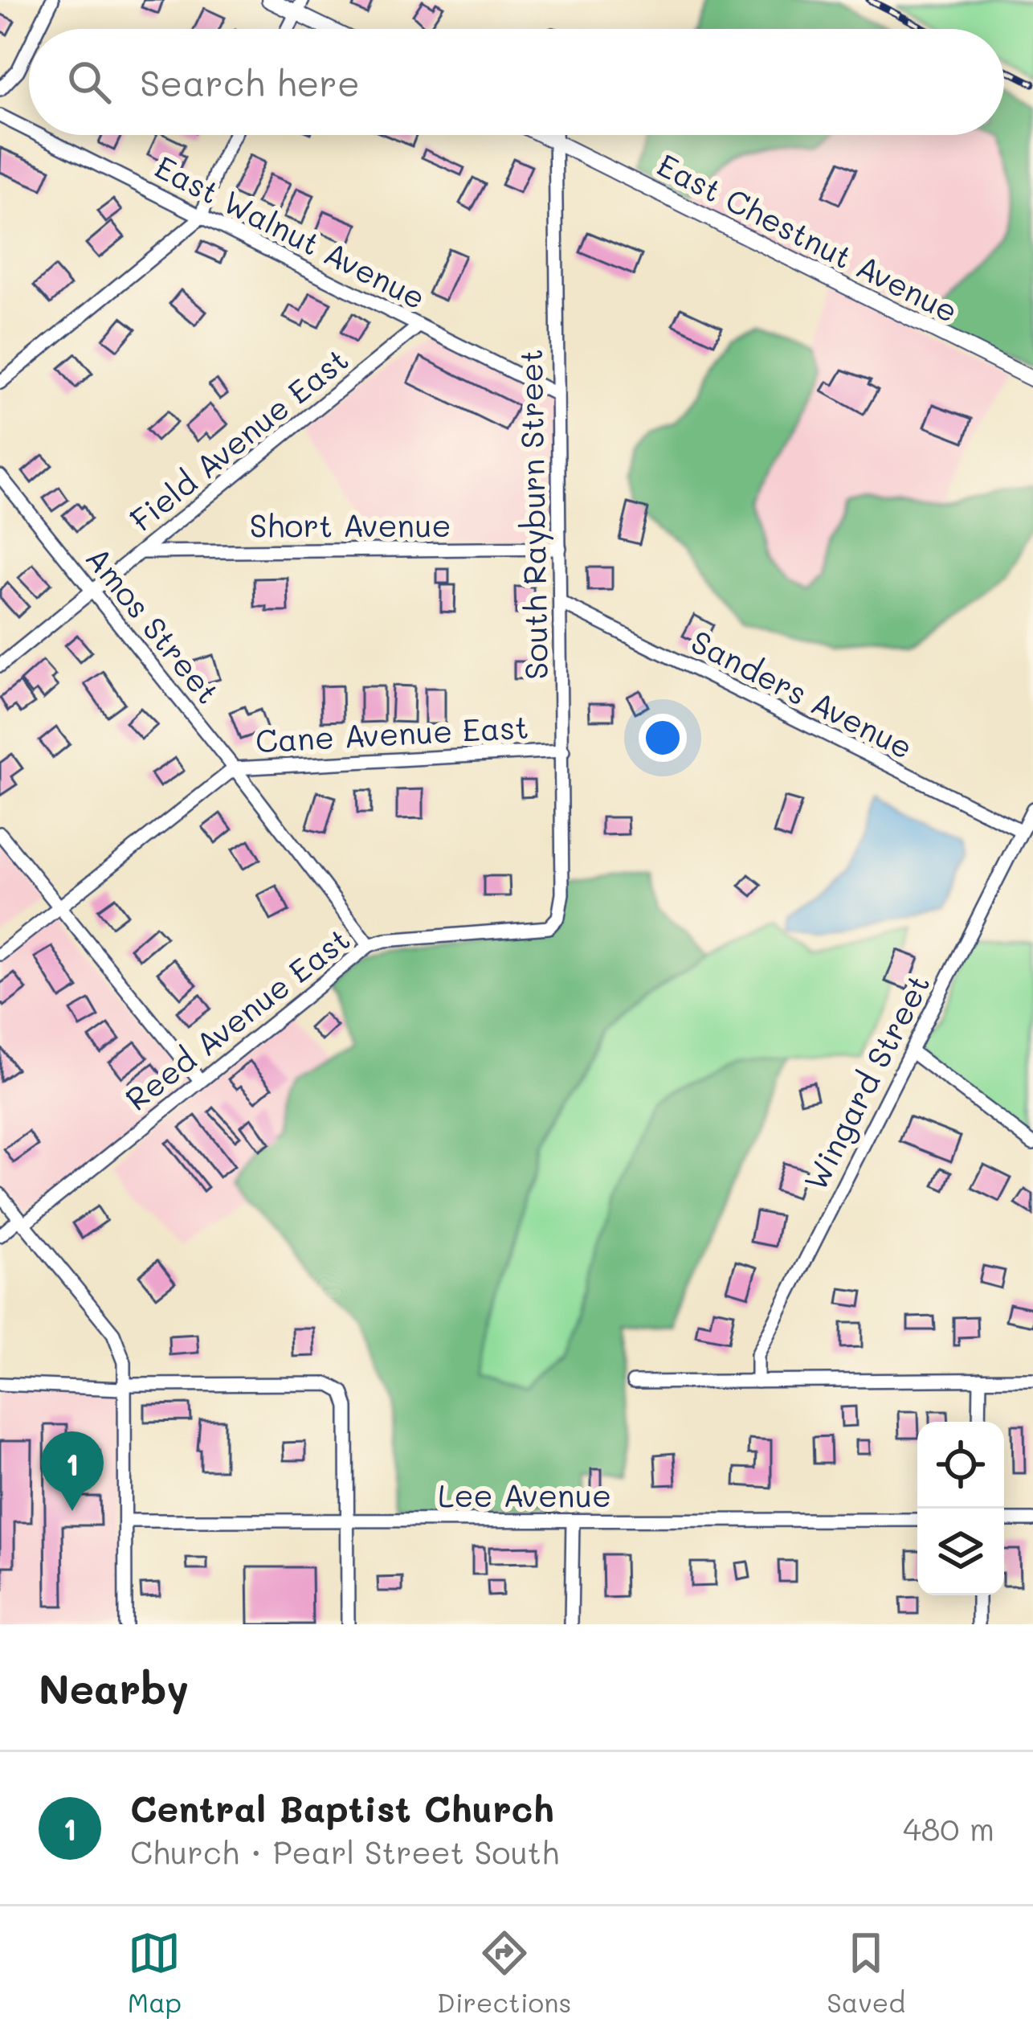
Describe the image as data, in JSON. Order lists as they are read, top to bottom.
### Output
{
  "streets": {
    "street": [
      "East Walnut Avenue",
      "East Chestnut Avenue",
      "Field Avenue East",
      "South Rayburn Street",
      "Short Avenue",
      "Amos Street",
      "Sanders Avenue",
      "Cane Avenue East",
      "Reed Avenue East",
      "Wingard Street",
      "Lee Avenue"
    ]
  },
  "crossings": [
    ["East Walnut Avenue", "Field Avenue East"],
    ["East Walnut Avenue", "South Rayburn Street"],
    ["East Chestnut Avenue", "South Rayburn Street"],
    ["Field Avenue East", "Short Avenue"],
    ["Field Avenue East", "Amos Street"],
    ["South Rayburn Street", "Short Avenue"],
    ["South Rayburn Street", "Sanders Avenue"],
    ["South Rayburn Street", "Cane Avenue East"],
    ["South Rayburn Street", "Reed Avenue East"],
    ["Amos Street", "Cane Avenue East"],
    ["Amos Street", "Reed Avenue East"],
    ["Sanders Avenue", "Wingard Street"]
  ],
  "page": {
    "search": "Search here",
    "pins": "1",
    "heading": "Nearby",
    "list": [
      {
        "mark": "1",
        "name": "Central Baptist Church",
        "note": "Church · Pearl Street South",
        "value": "480 m"
      }
    ],
    "nav": ["Map", "Directions", "Saved"]
  }
}
